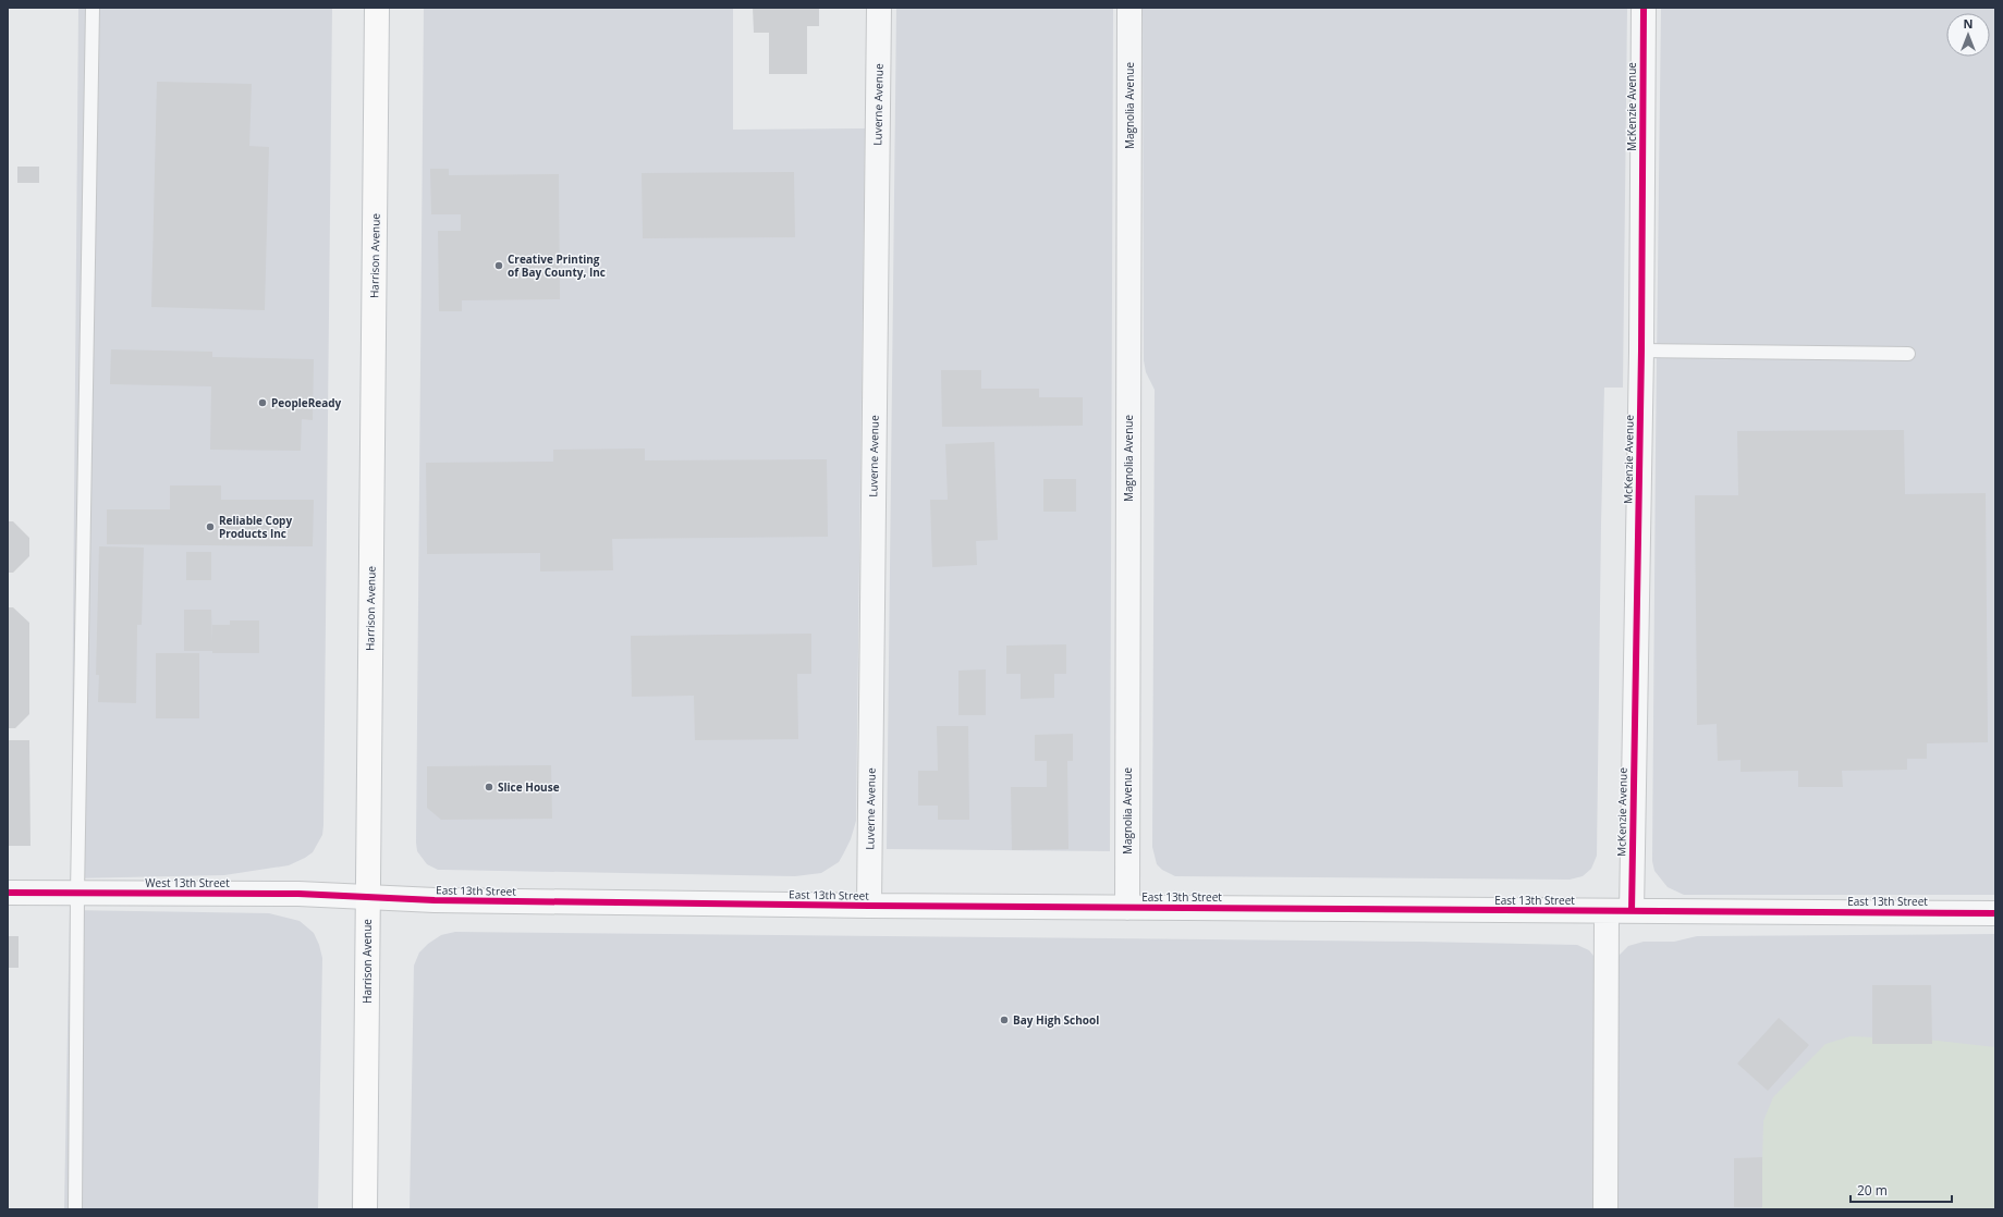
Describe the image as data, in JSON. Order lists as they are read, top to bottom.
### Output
{
  "streets": {
    "main road": ["Harrison Avenue"],
    "street": [
      "Luverne Avenue",
      "Magnolia Avenue",
      "McKenzie Avenue",
      "West 13th Street",
      "East 13th Street"
    ]
  },
  "crossings": [
    ["Luverne Avenue", "East 13th Street"],
    ["Magnolia Avenue", "East 13th Street"],
    ["McKenzie Avenue", "East 13th Street"],
    ["Harrison Avenue", "West 13th Street"],
    ["Harrison Avenue", "East 13th Street"],
    ["West 13th Street", "East 13th Street"]
  ],
  "places": [
    "Creative Printing of Bay County, Inc",
    "PeopleReady",
    "Reliable Copy Products Inc",
    "Slice House",
    "Bay High School"
  ],
  "scale_bar": "20 m",
  "north": "top"
}
